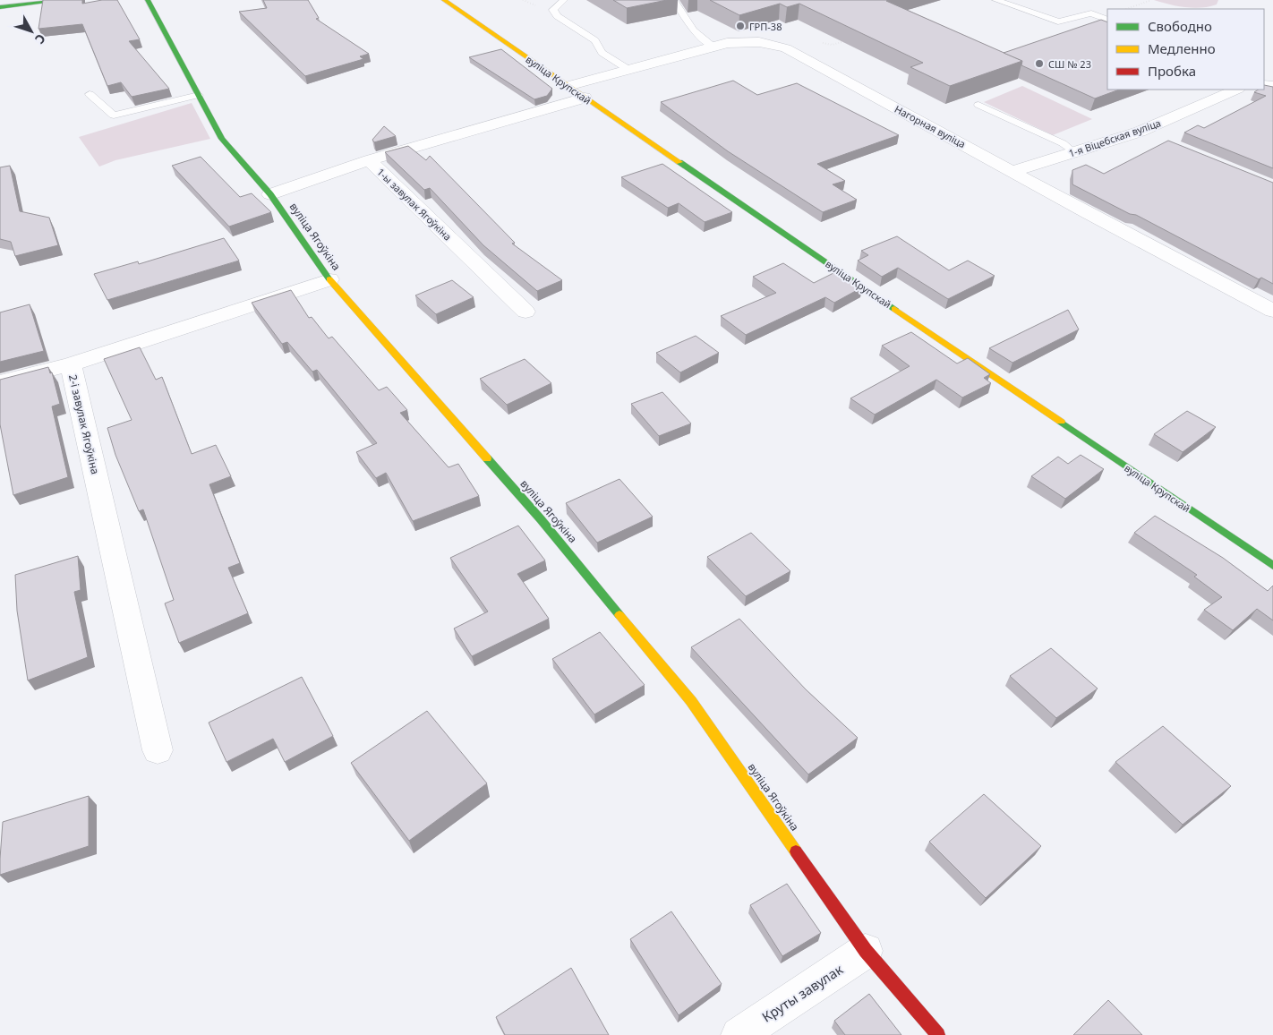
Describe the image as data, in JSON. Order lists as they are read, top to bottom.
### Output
{
  "streets": {
    "street": [
      "вуліца Крупскай",
      "Нагорная вуліца",
      "1-я Віцебская вуліца",
      "1-ы завулак Ягоўкіна",
      "вуліца Ягоўкіна",
      "2-і завулак Ягоўкіна",
      "Круты завулак"
    ]
  },
  "crossings": [
    ["вуліца Крупскай", "Нагорная вуліца"],
    ["вуліца Крупскай", "1-ы завулак Ягоўкіна"],
    ["Нагорная вуліца", "1-я Віцебская вуліца"],
    ["вуліца Ягоўкіна", "2-і завулак Ягоўкіна"],
    ["вуліца Ягоўкіна", "Круты завулак"]
  ],
  "places": ["ГРП-38", "СШ № 23"],
  "legend": ["Свободно", "Медленно", "Пробка"],
  "north": "bottom right"
}
